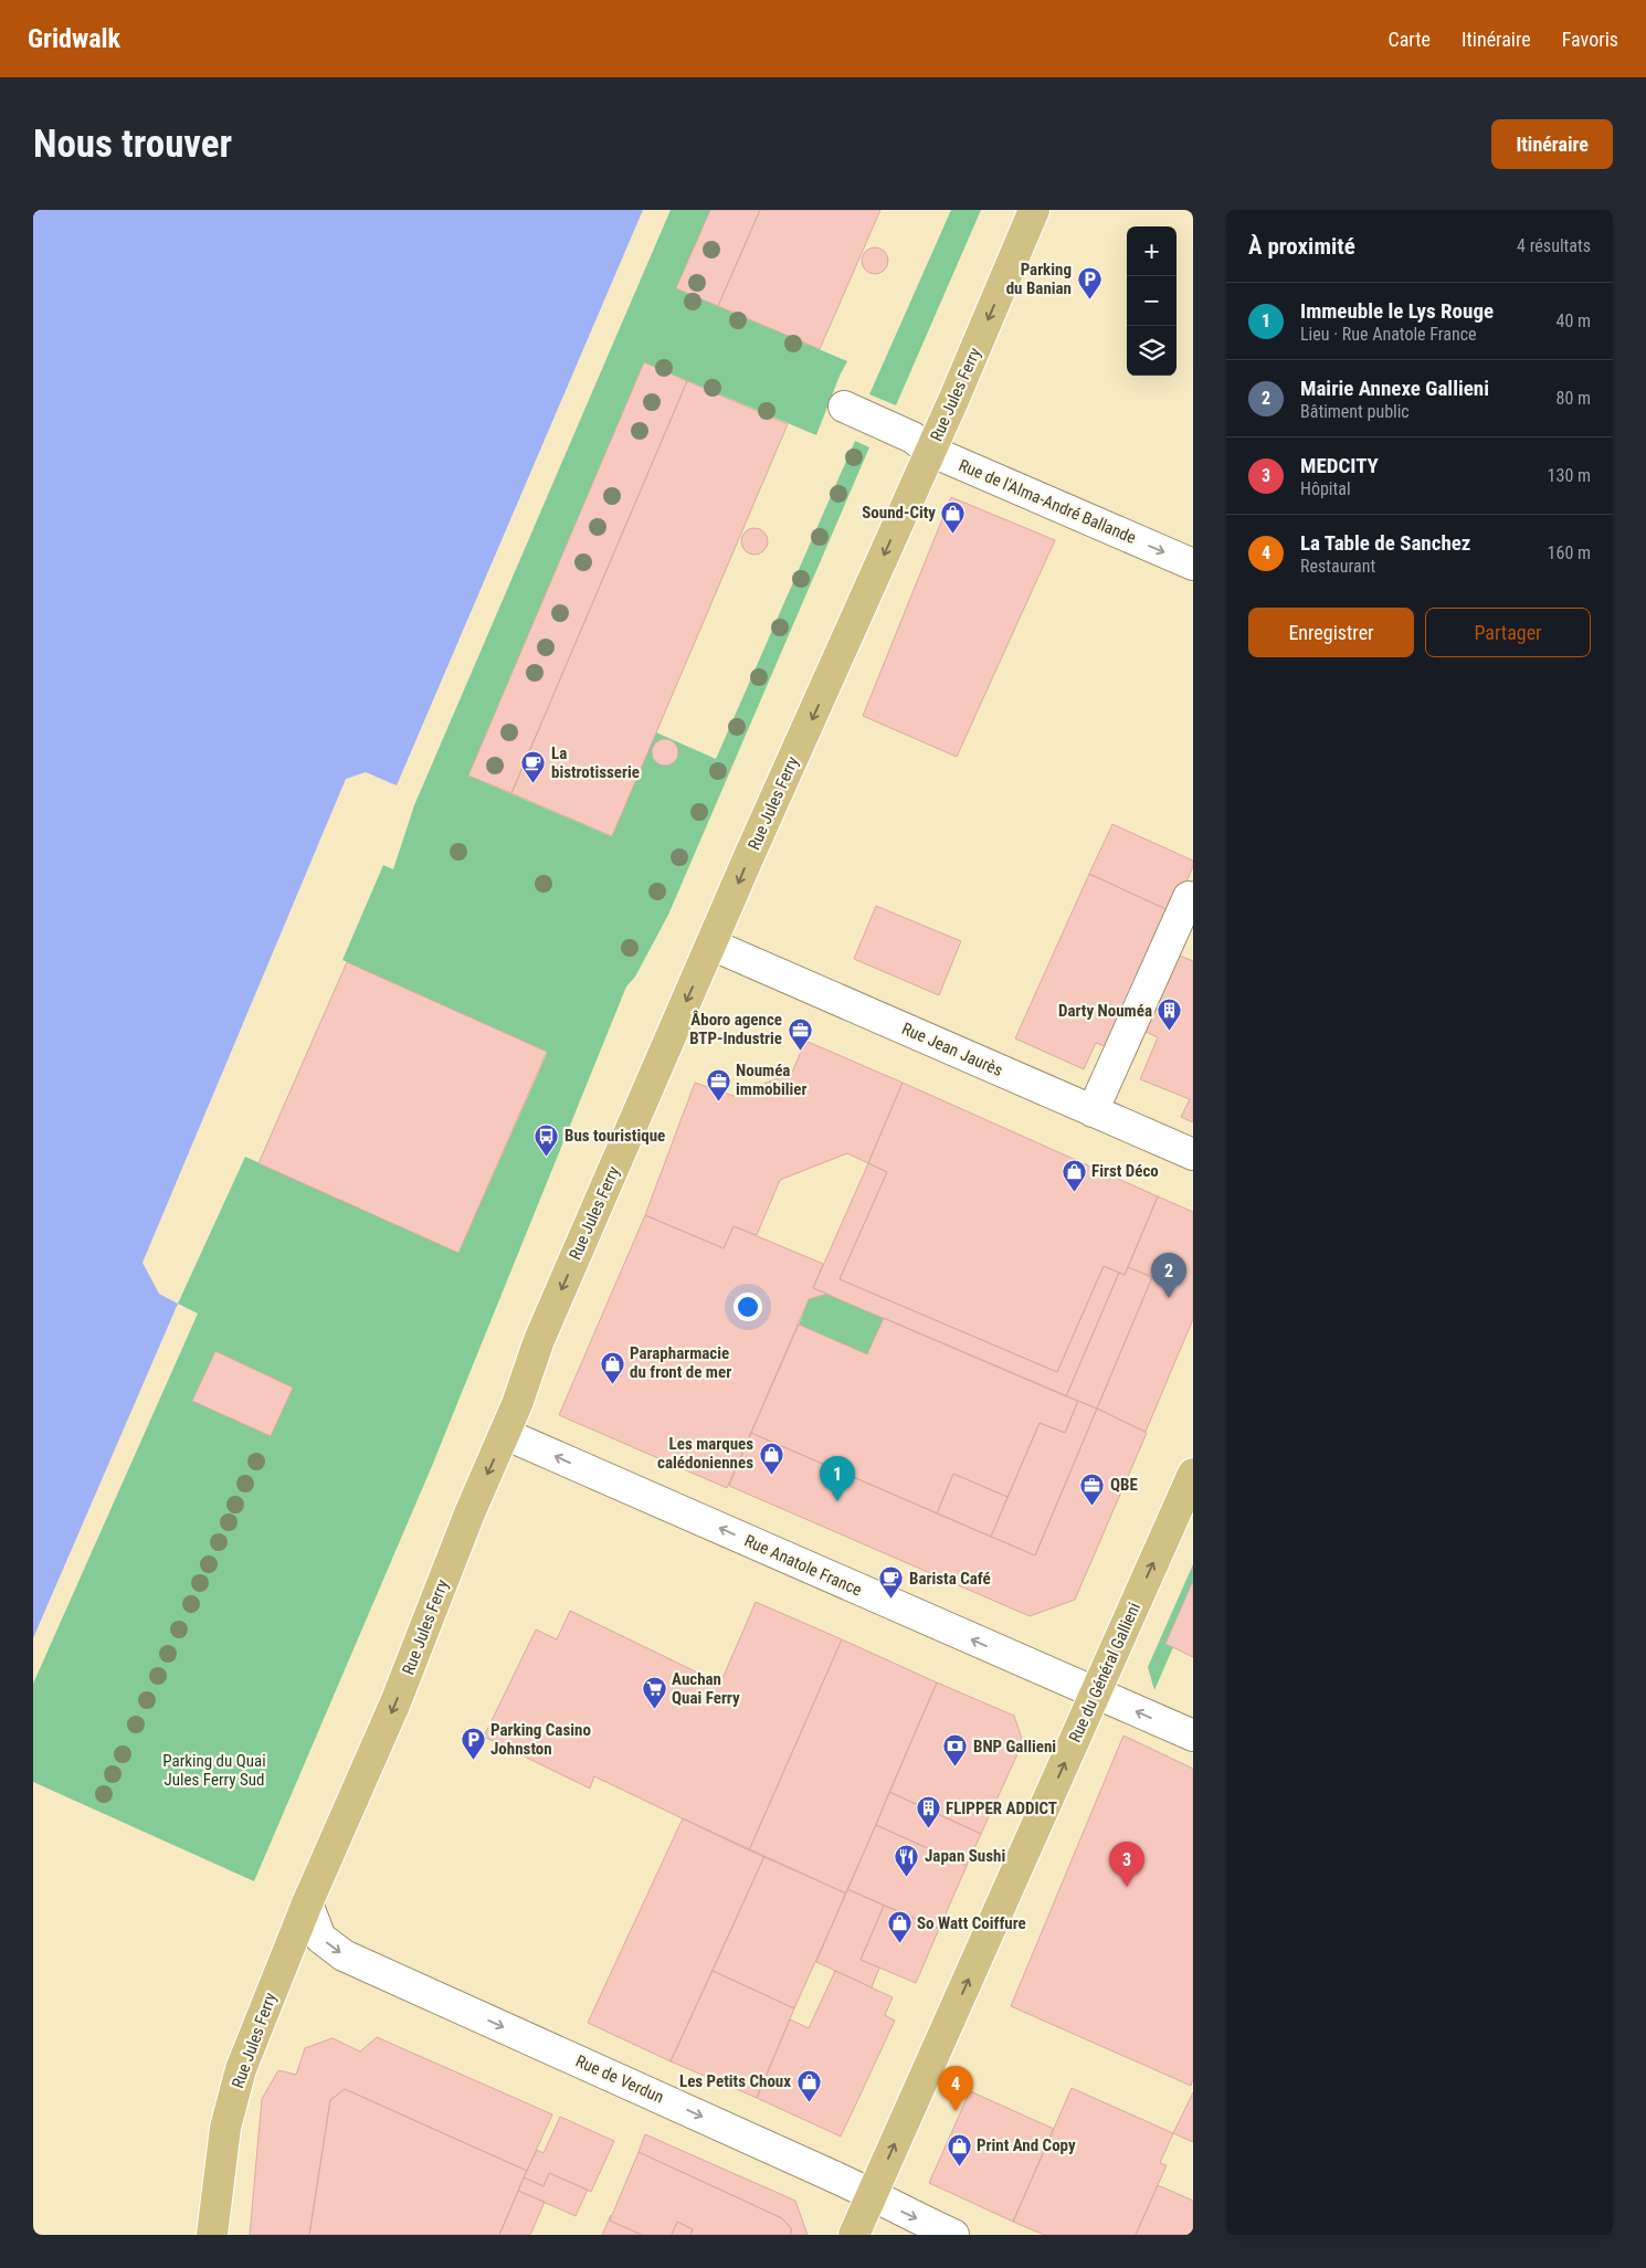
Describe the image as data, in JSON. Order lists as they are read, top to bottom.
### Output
{
  "streets": {
    "main road": ["Rue Jules Ferry", "Rue du Général Gallieni"],
    "street": [
      "Rue de l'Alma-André Ballande",
      "Rue Jean Jaurès",
      "Rue Anatole France",
      "Rue de Verdun"
    ]
  },
  "crossings": [
    ["Rue Jules Ferry", "Rue de l'Alma-André Ballande"],
    ["Rue Jules Ferry", "Rue Jean Jaurès"],
    ["Rue Jules Ferry", "Rue Anatole France"],
    ["Rue Jules Ferry", "Rue de Verdun"],
    ["Rue Anatole France", "Rue du Général Gallieni"],
    ["Rue du Général Gallieni", "Rue de Verdun"]
  ],
  "one_way": [
    "Rue Jules Ferry",
    "Rue de l'Alma-André Ballande",
    "Rue Anatole France",
    "Rue du Général Gallieni",
    "Rue de Verdun"
  ],
  "parks": ["Parking du Quai Jules Ferry Sud"],
  "places": {
    "parking": ["Parking du Banian", "Parking Casino Johnston"],
    "shop": [
      "Sound-City",
      "First Déco",
      "Parapharmacie du front de mer",
      "Les marques calédoniennes",
      "So Watt Coiffure",
      "Les Petits Choux",
      "Print And Copy"
    ],
    "cafe": ["La bistrotisserie", "Barista Café"],
    "building": ["Darty Nouméa", "FLIPPER ADDICT"],
    "office": ["Âboro agence BTP-Industrie", "Nouméa immobilier", "QBE"],
    "bus stop": ["Bus touristique"],
    "supermarket": ["Auchan Quai Ferry"],
    "bank": ["BNP Gallieni"],
    "restaurant": ["Japan Sushi"]
  },
  "page": {
    "header": "Gridwalk",
    "nav": ["Carte", "Itinéraire", "Favoris"],
    "buttons": [
      "Itinéraire",
      ["Enregistrer", "Partager"]
    ],
    "title": "Nous trouver",
    "heading": ["À proximité", "4 résultats"],
    "map_buttons": ["+", "−"],
    "list": [
      {
        "mark": "1",
        "name": "Immeuble le Lys Rouge",
        "note": "Lieu · Rue Anatole France",
        "value": "40 m"
      },
      {
        "mark": "2",
        "name": "Mairie Annexe Gallieni",
        "note": "Bâtiment public",
        "value": "80 m"
      },
      {
        "mark": "3",
        "name": "MEDCITY",
        "note": "Hôpital",
        "value": "130 m"
      },
      {
        "mark": "4",
        "name": "La Table de Sanchez",
        "note": "Restaurant",
        "value": "160 m"
      }
    ],
    "pins": [
      "2",
      "1",
      "3",
      "4"
    ]
  }
}
